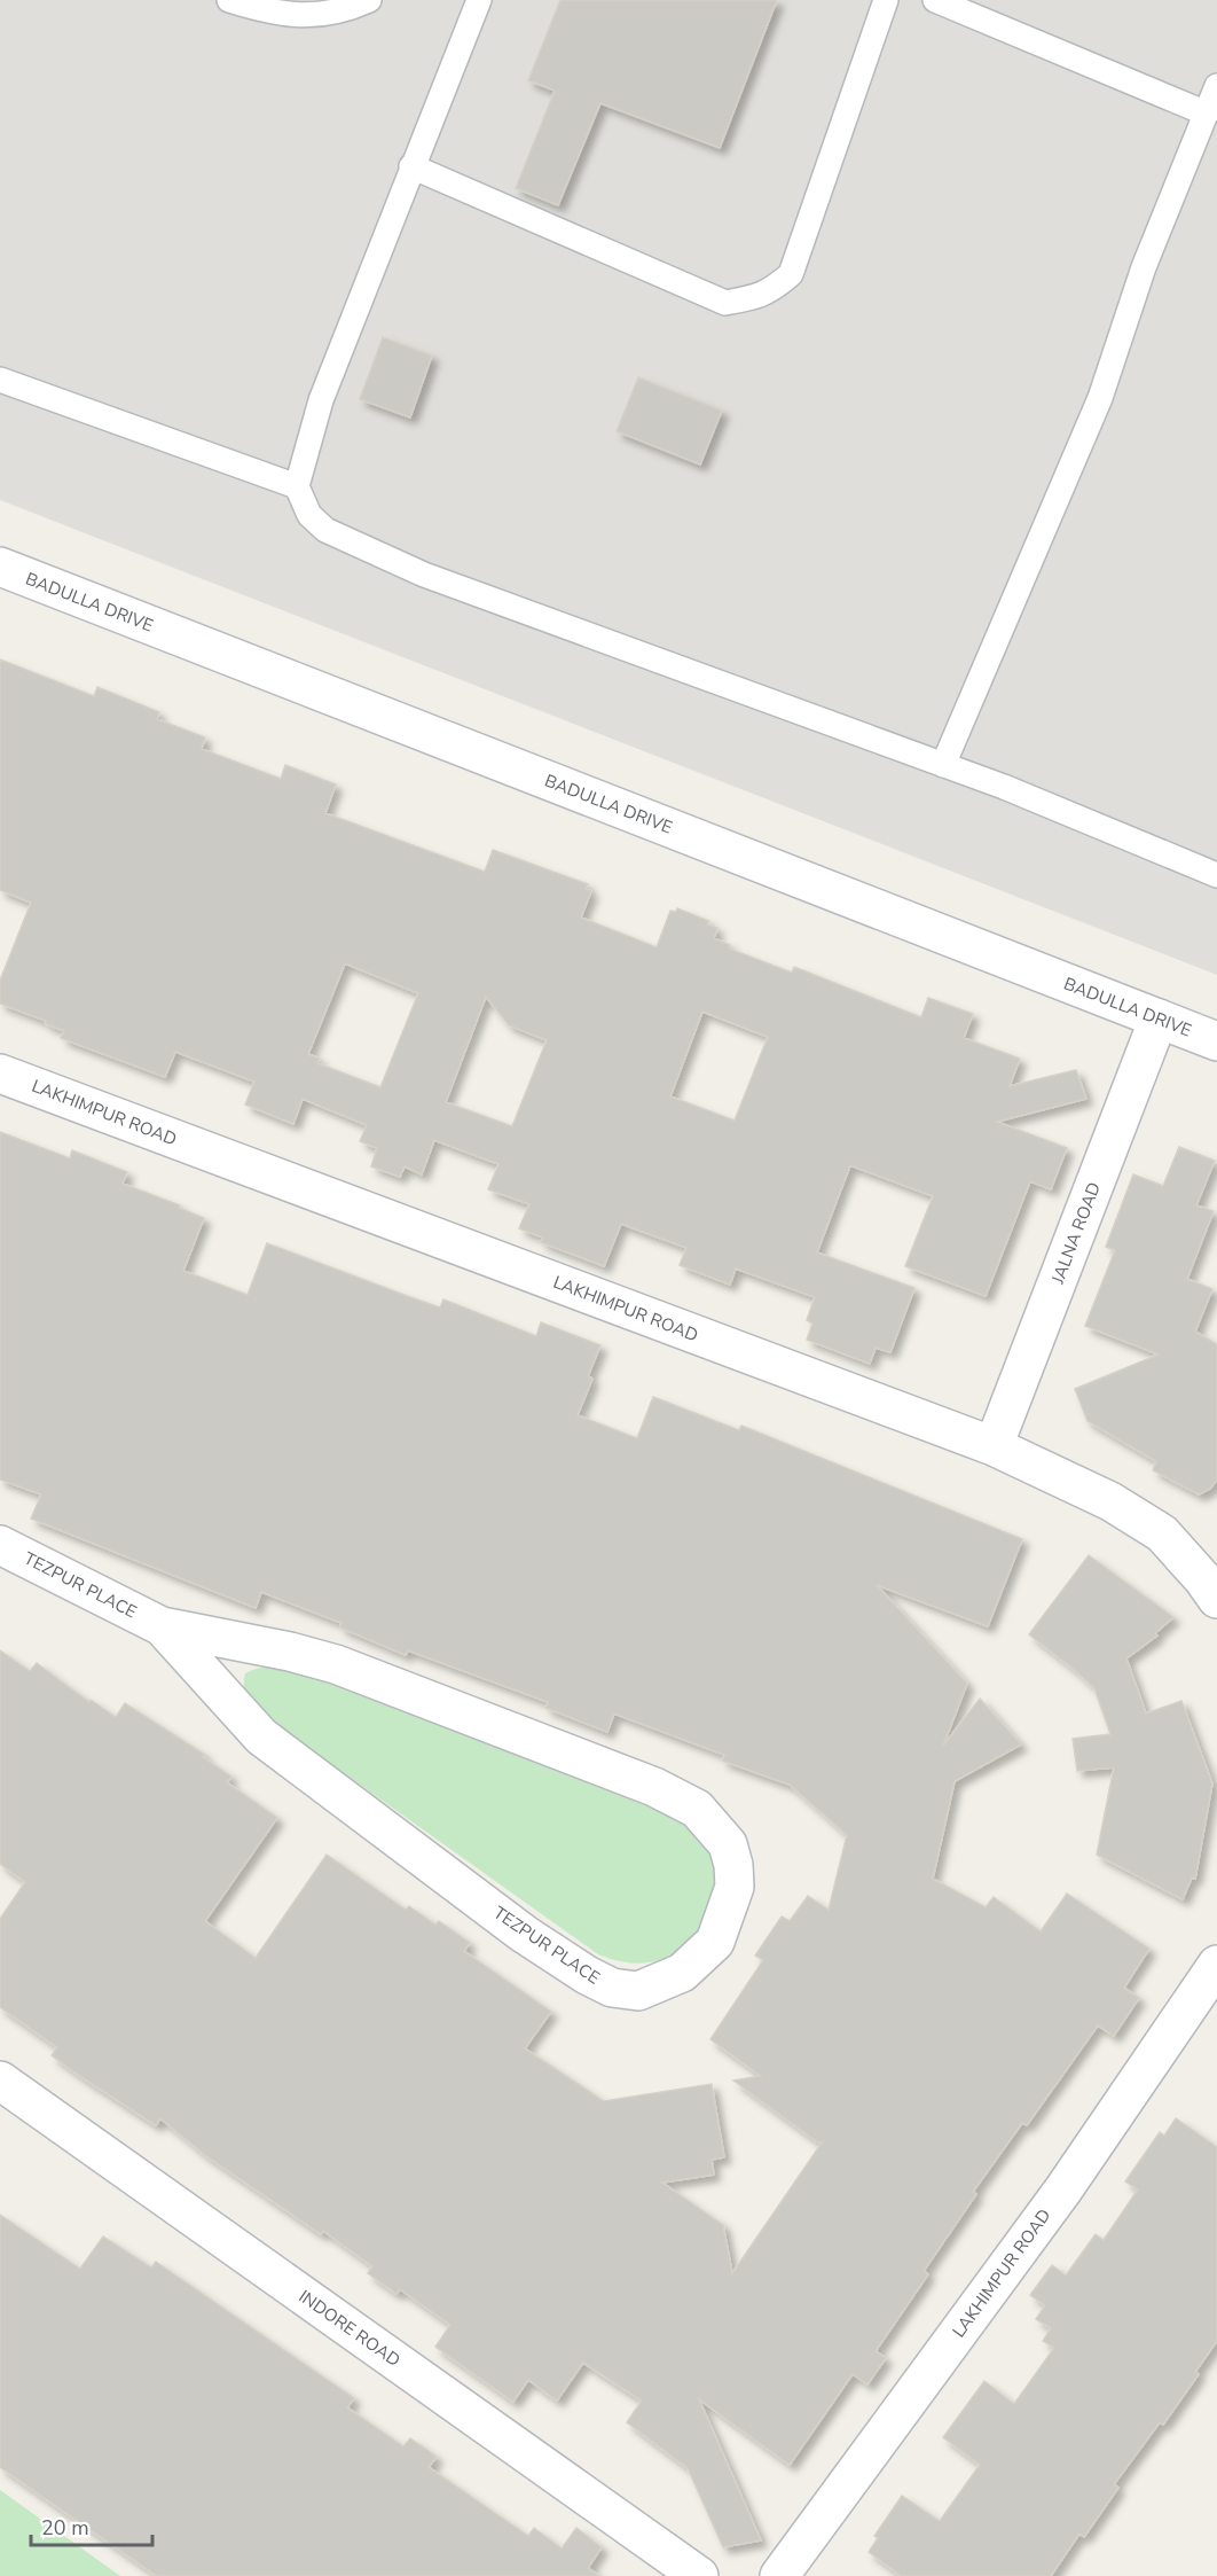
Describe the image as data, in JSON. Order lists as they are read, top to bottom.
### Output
{
  "streets": {
    "street": [
      "BADULLA DRIVE",
      "LAKHIMPUR ROAD",
      "JALNA ROAD",
      "TEZPUR PLACE",
      "INDORE ROAD"
    ]
  },
  "crossings": [
    ["BADULLA DRIVE", "JALNA ROAD"],
    ["LAKHIMPUR ROAD", "JALNA ROAD"]
  ],
  "scale_bar": "20 m"
}
